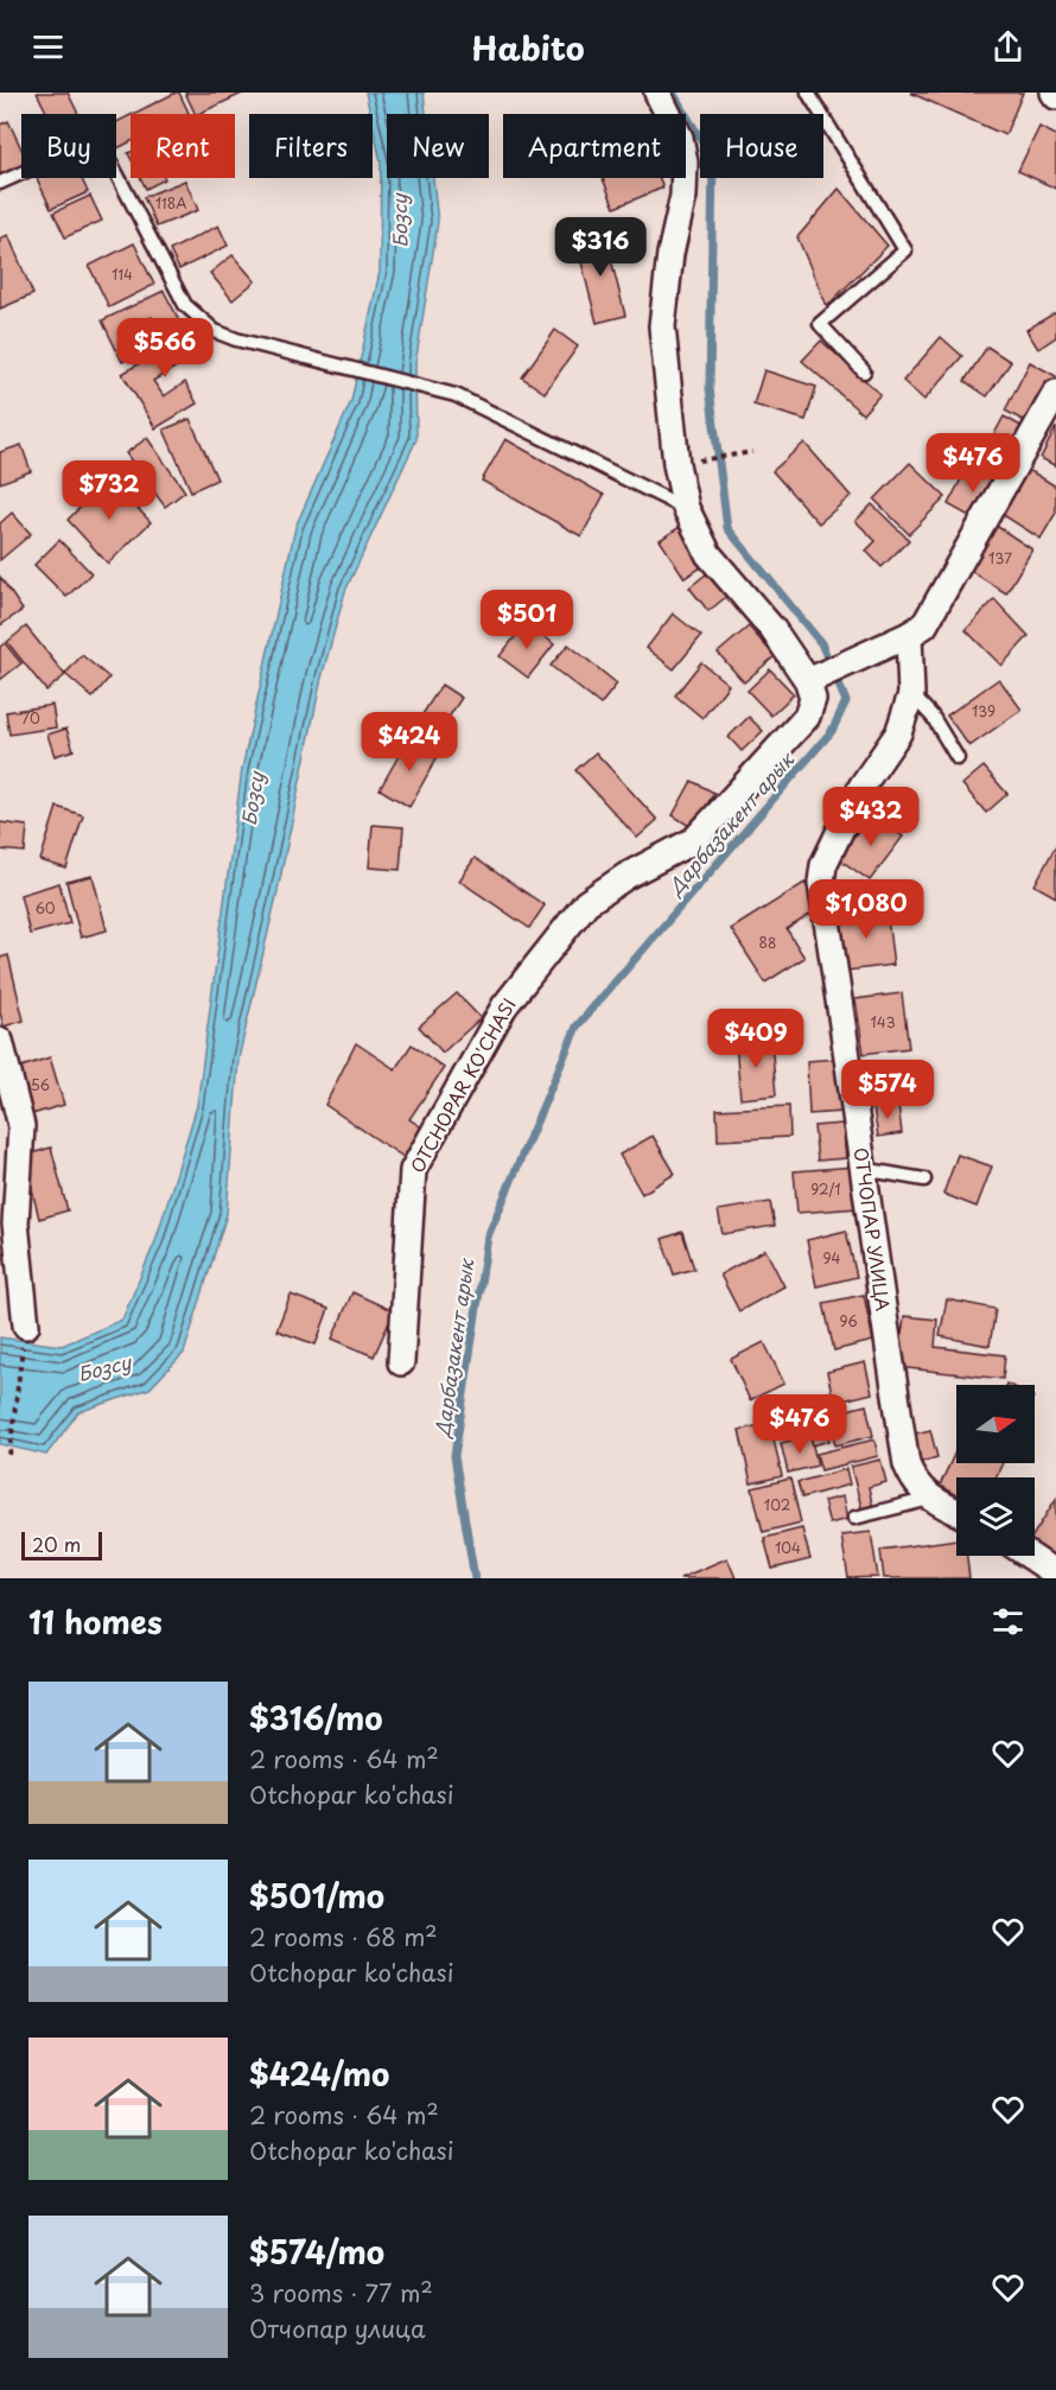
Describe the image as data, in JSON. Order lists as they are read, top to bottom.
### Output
{
  "streets": {
    "street": ["OTCHOPAR KO'CHASI", "ОТЧОПАР УЛИЦА"]
  },
  "water": ["Бозсу", "Дарбазакент арык"],
  "house_numbers": [
    "118А",
    "114",
    "137",
    "139",
    "70",
    "60",
    "88",
    "143",
    "56",
    "92/1",
    "94",
    "96",
    "102",
    "104"
  ],
  "scale_bar": "20 m",
  "north": "right",
  "page": {
    "header": "Habito",
    "chip": [
      "Buy",
      "Rent",
      "Filters",
      "New",
      "Apartment",
      "House"
    ],
    "price": [
      "$316",
      "$566",
      "$476",
      "$732",
      "$501",
      "$424",
      "$432",
      "$1,080",
      "$409",
      "$574",
      "$476"
    ],
    "scale": "20 m",
    "heading": "11 homes",
    "list": [
      {
        "name": "$316/mo",
        "note": "2 rooms · 64 m² · Otchopar ko'chasi"
      },
      {
        "name": "$501/mo",
        "note": "2 rooms · 68 m² · Otchopar ko'chasi"
      },
      {
        "name": "$424/mo",
        "note": "2 rooms · 64 m² · Otchopar ko'chasi"
      },
      {
        "name": "$574/mo",
        "note": "3 rooms · 77 m² · Отчопар улица"
      }
    ]
  }
}
